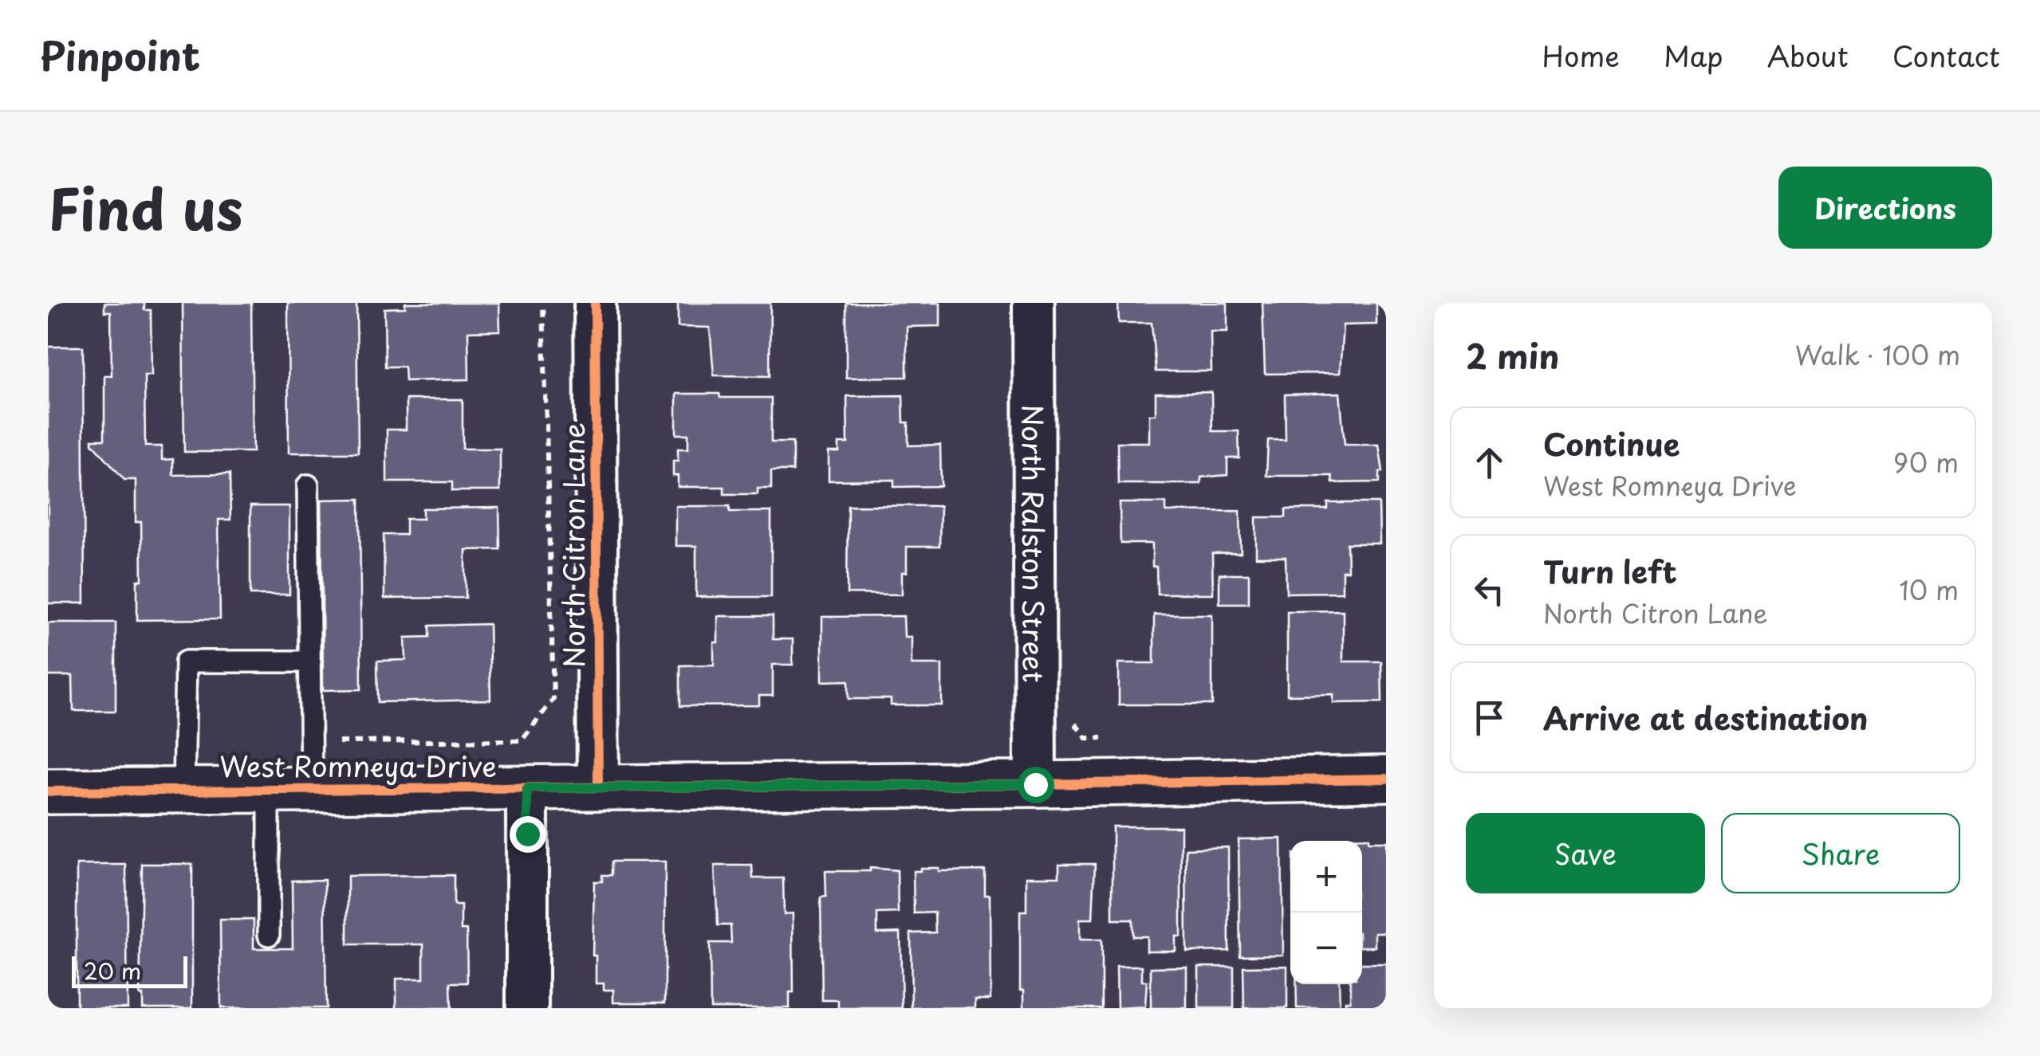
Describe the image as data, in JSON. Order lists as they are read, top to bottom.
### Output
{
  "streets": {
    "street": ["North Ralston Street", "North Citron Lane", "West Romneya Drive"]
  },
  "crossings": [
    ["North Ralston Street", "West Romneya Drive"],
    ["North Citron Lane", "West Romneya Drive"]
  ],
  "scale_bar": "20 m",
  "page": {
    "header": "Pinpoint",
    "nav": [
      "Home",
      "Map",
      "About",
      "Contact"
    ],
    "title": "Find us",
    "buttons": [
      "Directions",
      ["Save", "Share"]
    ],
    "heading": ["2 min", "Walk · 100 m"],
    "list": [
      ["Continue", "West Romneya Drive", "90 m"],
      ["Turn left", "North Citron Lane", "10 m"],
      "Arrive at destination"
    ],
    "map_buttons": ["+", "−"],
    "scale": "20 m"
  }
}
